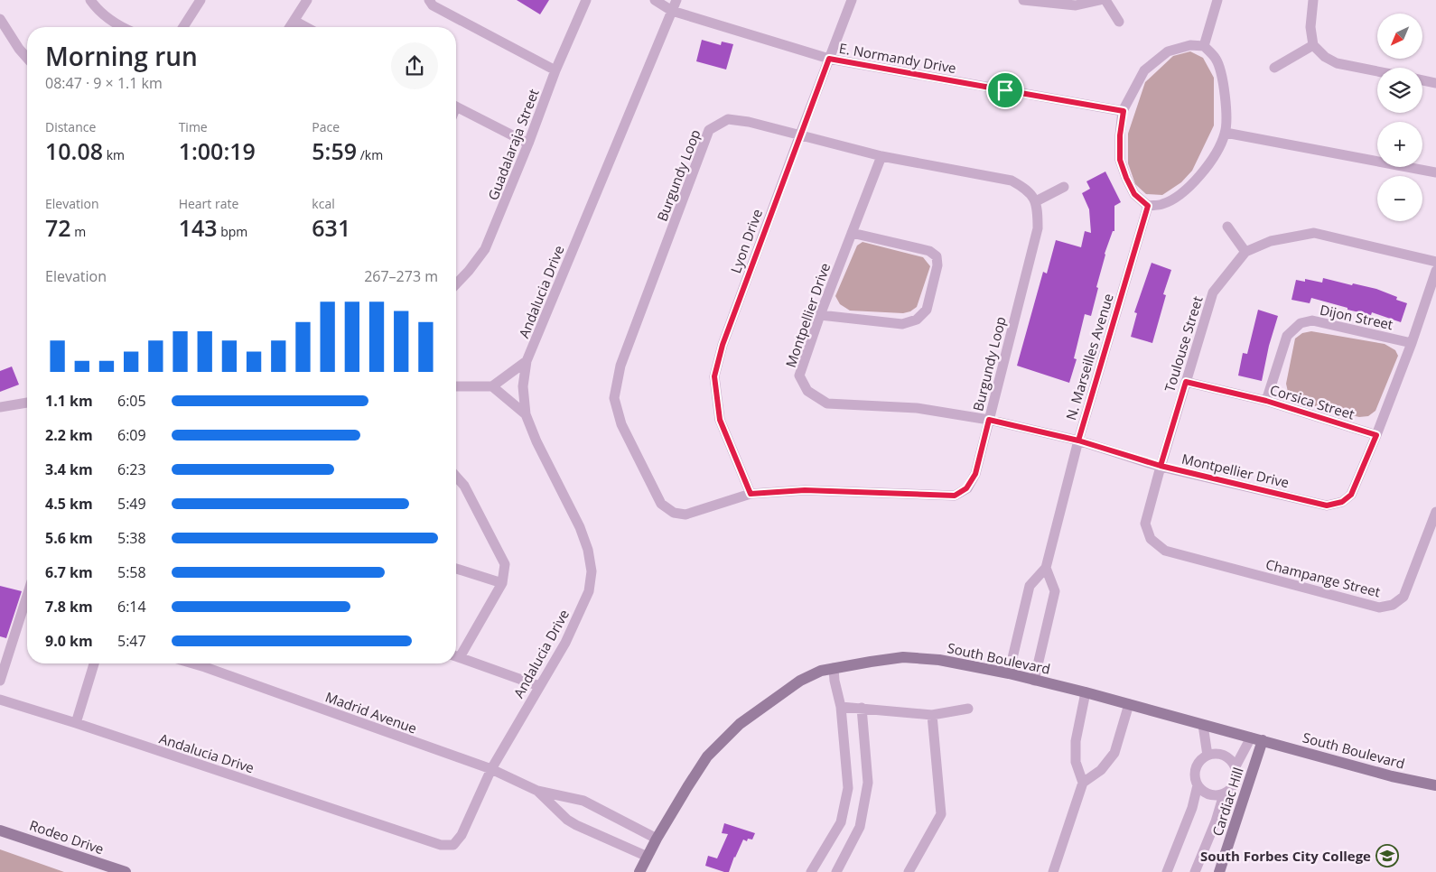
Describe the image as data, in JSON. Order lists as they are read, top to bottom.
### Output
{
  "streets": {
    "main road": ["South Boulevard", "Cardiac Hill", "Rodeo Drive"],
    "street": [
      "E. Normandy Drive",
      "Guadalaraja Street",
      "Burgundy Loop",
      "Lyon Drive",
      "Andalucia Drive",
      "Montpellier Drive",
      "Dijon Street",
      "Toulouse Street",
      "N. Marseilles Avenue",
      "Corsica Street",
      "Champange Street",
      "Madrid Avenue"
    ]
  },
  "crossings": [
    ["E. Normandy Drive", "Lyon Drive"],
    ["E. Normandy Drive", "Andalucia Drive"],
    ["E. Normandy Drive", "N. Marseilles Avenue"],
    ["Burgundy Loop", "Lyon Drive"],
    ["Burgundy Loop", "Montpellier Drive"],
    ["Andalucia Drive", "Madrid Avenue"],
    ["Montpellier Drive", "Dijon Street"],
    ["Montpellier Drive", "Toulouse Street"],
    ["Montpellier Drive", "N. Marseilles Avenue"],
    ["Montpellier Drive", "Corsica Street"],
    ["Dijon Street", "Corsica Street"],
    ["Toulouse Street", "Corsica Street"],
    ["Toulouse Street", "Champange Street"],
    ["South Boulevard", "Cardiac Hill"]
  ],
  "places": {
    "school or university": ["South Forbes City College"]
  },
  "north": "bottom left",
  "page": {
    "map_buttons": ["+", "−"],
    "heading": ["Morning run", "08:47 · 9 × 1.1 km"],
    "stats": [
      ["Distance", "10.08 km"],
      ["Time", "1:00:19"],
      ["Pace", "5:59 /km"],
      ["Elevation", "72 m"],
      ["Heart rate", "143 bpm"],
      ["kcal", "631"]
    ],
    "chart": ["Elevation", "267–273 m"],
    "list": [
      {
        "name": "1.1 km",
        "note": "6:05"
      },
      {
        "name": "2.2 km",
        "note": "6:09"
      },
      {
        "name": "3.4 km",
        "note": "6:23"
      },
      {
        "name": "4.5 km",
        "note": "5:49"
      },
      {
        "name": "5.6 km",
        "note": "5:38"
      },
      {
        "name": "6.7 km",
        "note": "5:58"
      },
      {
        "name": "7.8 km",
        "note": "6:14"
      },
      {
        "name": "9.0 km",
        "note": "5:47"
      }
    ]
  }
}
